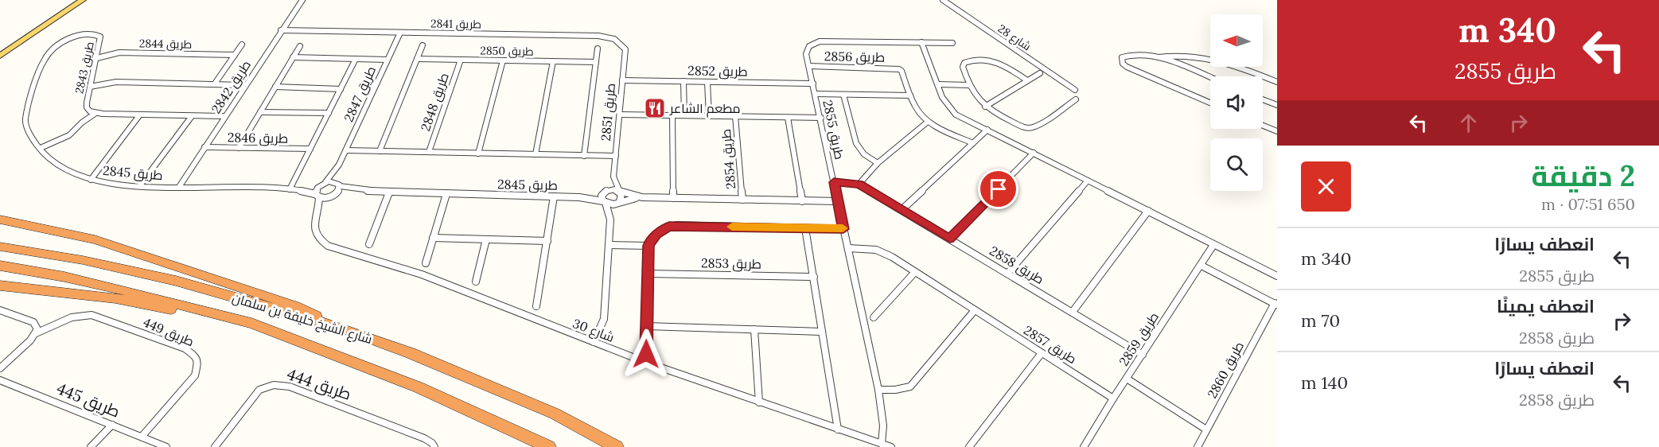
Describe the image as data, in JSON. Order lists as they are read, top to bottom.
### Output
{
  "streets": {
    "highway": ["شارع الشيخ خليفة بن سلمان"],
    "street": [
      "طريق 2841",
      "شارع 28",
      "طريق 2844",
      "طريق 2850",
      "طريق 2856",
      "طريق 2843",
      "طريق 2852",
      "طريق 2842",
      "طريق 2847",
      "طريق 2848",
      "طريق 2851",
      "طريق 2855",
      "طريق 2846",
      "طريق 2854",
      "طريق 2845",
      "طريق 2853",
      "طريق 2858",
      "شارع 30",
      "طريق 449",
      "طريق 2859",
      "طريق 2857",
      "طريق 2860",
      "طريق 444",
      "طريق 445"
    ]
  },
  "crossings": [
    ["طريق 2841", "طريق 2842"],
    ["طريق 2841", "طريق 2847"],
    ["طريق 2841", "طريق 2851"],
    ["طريق 2844", "طريق 2843"],
    ["طريق 2850", "طريق 2848"],
    ["طريق 2856", "طريق 2855"],
    ["طريق 2843", "طريق 2845"],
    ["طريق 2852", "طريق 2851"],
    ["طريق 2852", "طريق 2855"],
    ["طريق 2842", "طريق 2846"],
    ["طريق 2842", "طريق 2845"],
    ["طريق 2847", "طريق 2848"],
    ["طريق 2847", "طريق 2845"],
    ["طريق 2848", "طريق 2851"],
    ["طريق 2851", "طريق 2854"],
    ["طريق 2851", "طريق 2845"],
    ["طريق 2855", "طريق 2854"],
    ["طريق 2855", "طريق 2858"],
    ["طريق 2855", "شارع 30"],
    ["طريق 2855", "طريق 2857"],
    ["طريق 2845", "شارع 30"],
    ["طريق 2858", "طريق 2859"],
    ["طريق 449", "طريق 445"],
    ["طريق 2859", "طريق 2857"]
  ],
  "places": {
    "restaurant": ["مطعم الشاعر"]
  },
  "north": "left",
  "page": {
    "turn": ["340 m", "طريق 2855"],
    "heading": ["2 دقيقة", "650 m · 07:51"],
    "list": [
      {
        "name": "انعطف يسارًا",
        "note": "طريق 2855",
        "value": "340 m"
      },
      {
        "name": "انعطف يمينًا",
        "note": "طريق 2858",
        "value": "70 m"
      },
      {
        "name": "انعطف يسارًا",
        "note": "طريق 2858",
        "value": "140 m"
      }
    ]
  }
}
